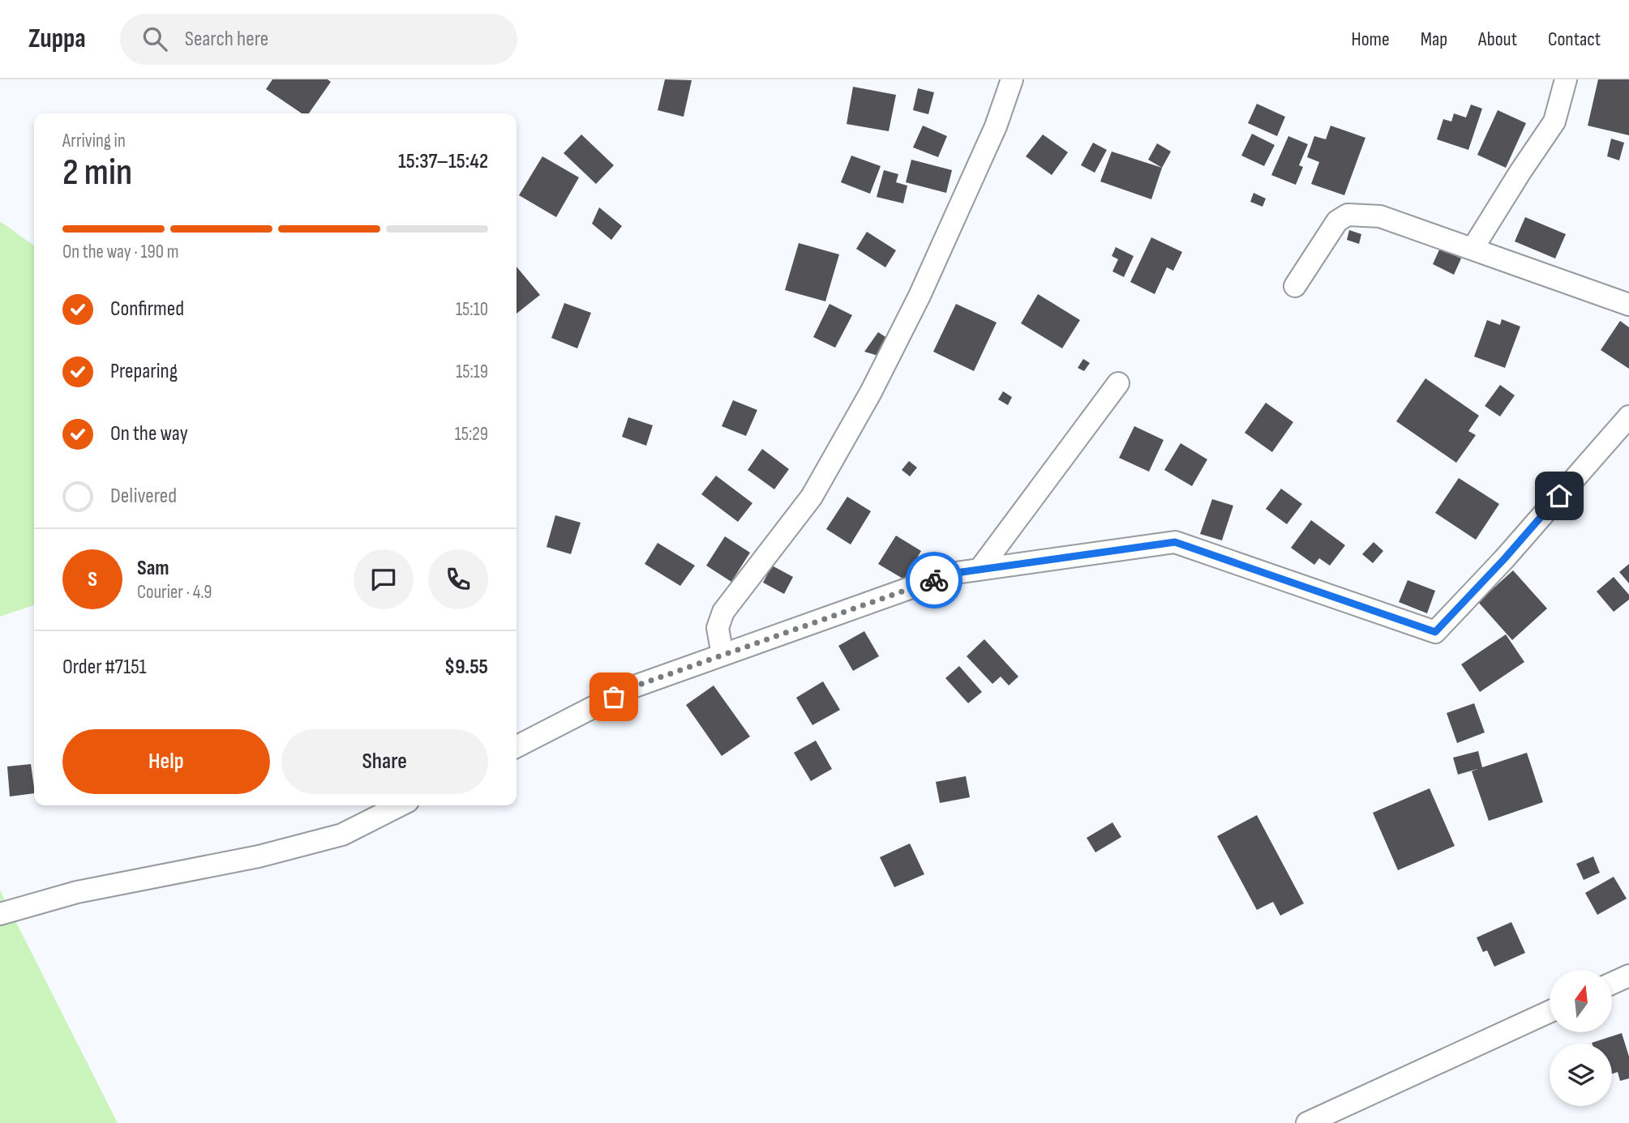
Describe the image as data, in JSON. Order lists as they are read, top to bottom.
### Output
{
  "north": "top",
  "page": {
    "header": "Zuppa",
    "search": "Search here",
    "nav": [
      "Home",
      "Map",
      "About",
      "Contact"
    ],
    "heading": ["2 min", "Arriving in", "15:37–15:42"],
    "panel": [
      "Sam",
      "Courier · 4.9",
      "Order #7151",
      "$9.55"
    ],
    "bar": "On the way · 190 m",
    "list": [
      ["Confirmed", "15:10"],
      ["Preparing", "15:19"],
      ["On the way", "15:29"],
      "Delivered"
    ],
    "round": "S",
    "buttons": ["Help", "Share"]
  }
}
